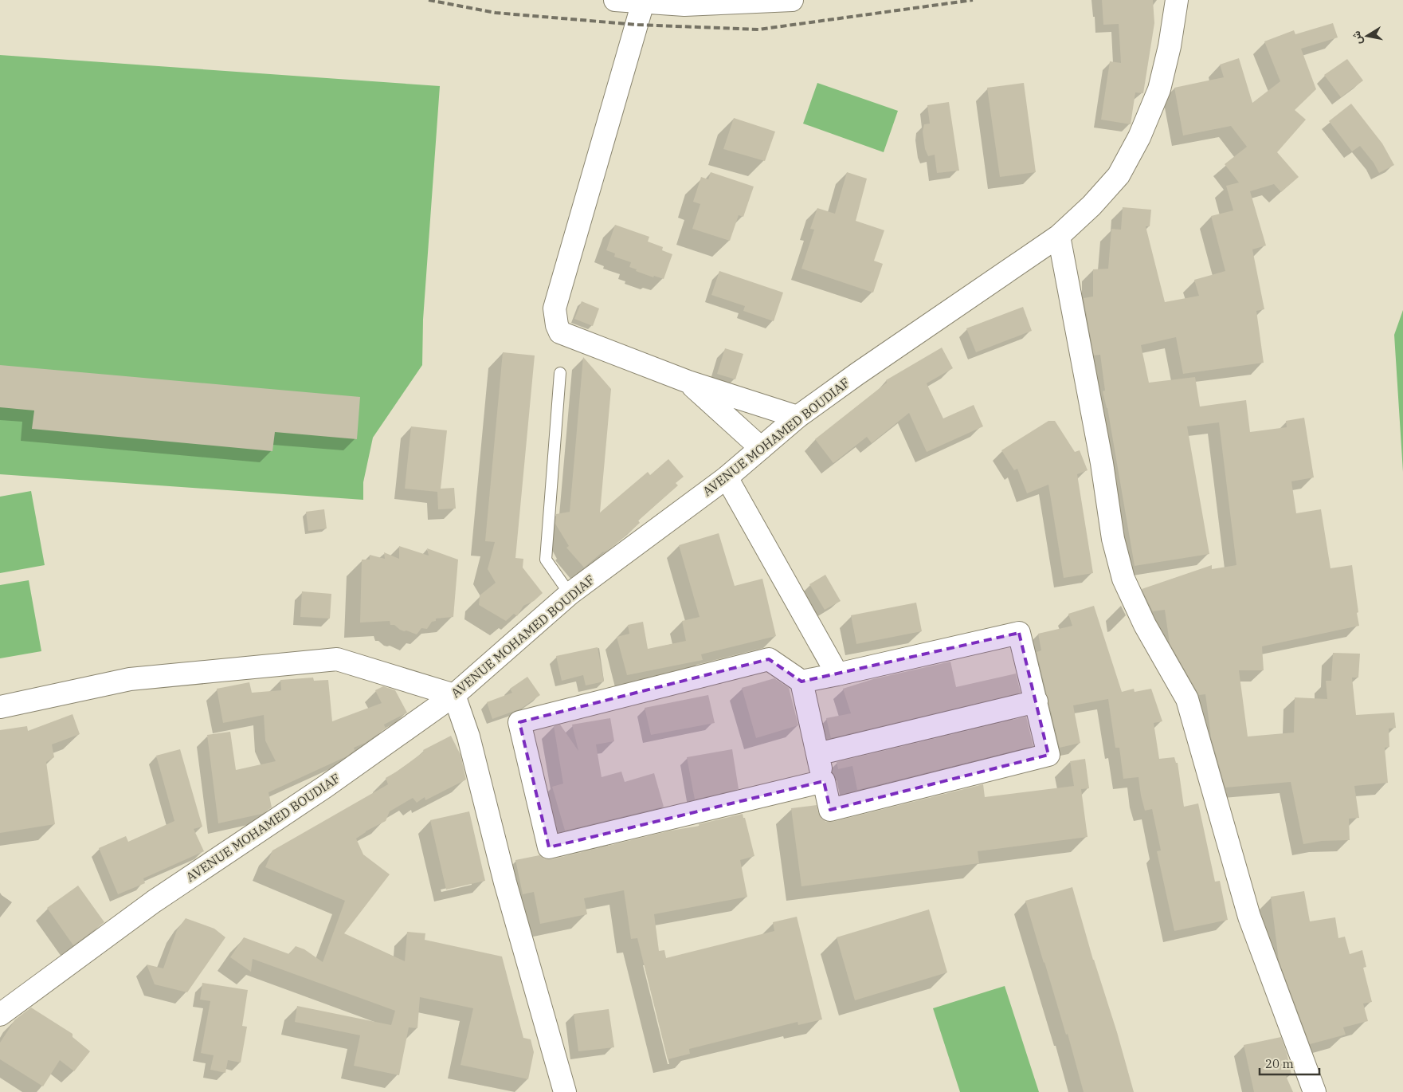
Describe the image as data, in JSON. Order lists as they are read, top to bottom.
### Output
{
  "streets": {
    "street": ["AVENUE MOHAMED BOUDIAF"]
  },
  "scale_bar": "20 m",
  "north": "left"
}
